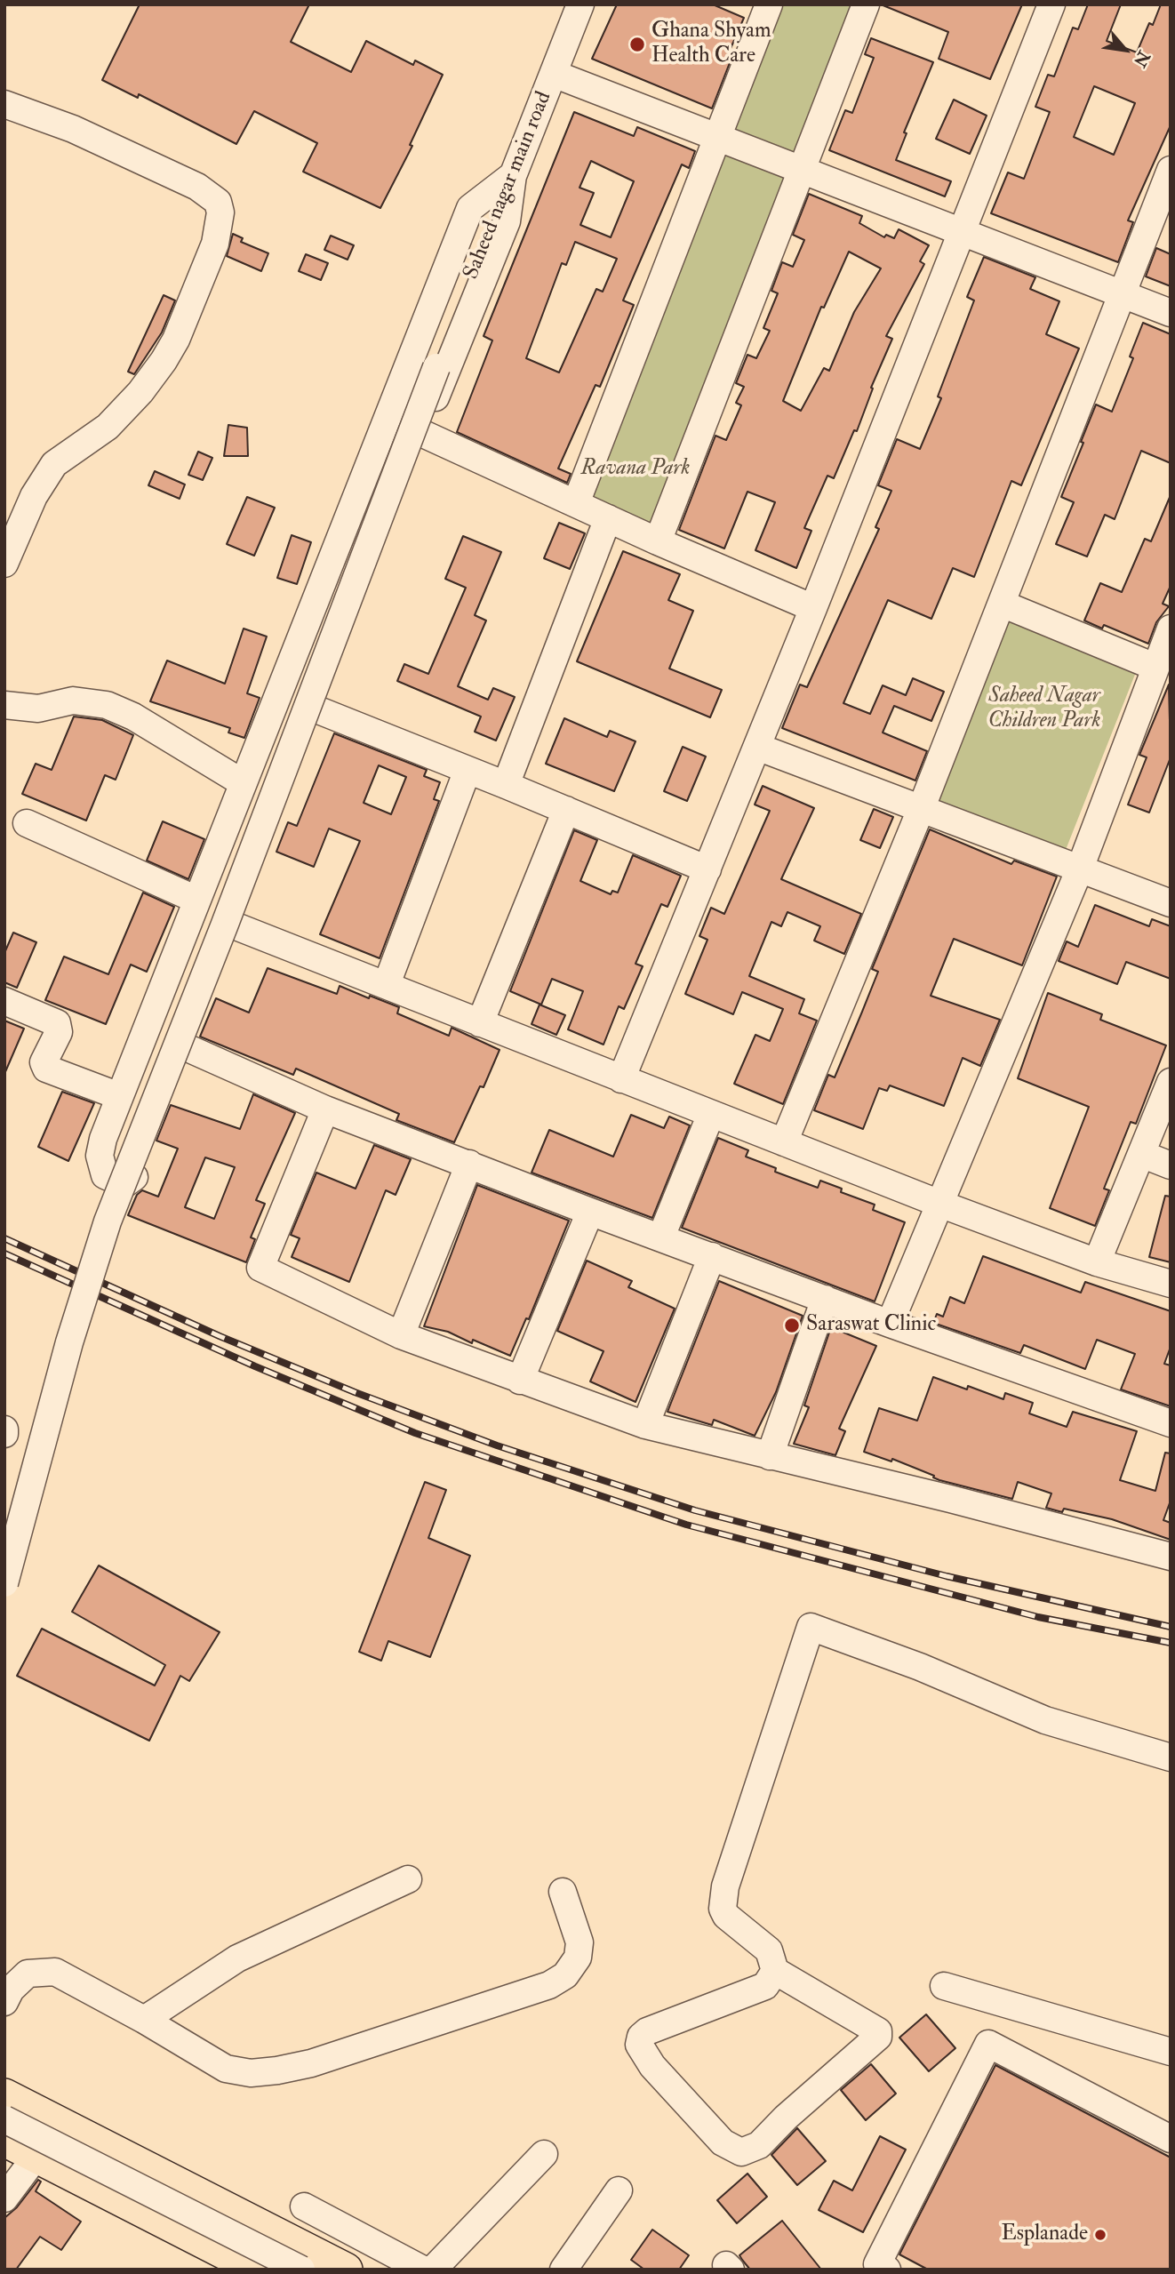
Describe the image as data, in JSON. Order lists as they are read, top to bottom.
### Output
{
  "streets": {
    "street": ["Saheed nagar main road"]
  },
  "parks": ["Ravana Park", "Saheed Nagar Children Park"],
  "places": ["Ghana Shyam Health Care", "Saraswat Clinic", "Esplanade"],
  "north": "bottom right"
}
